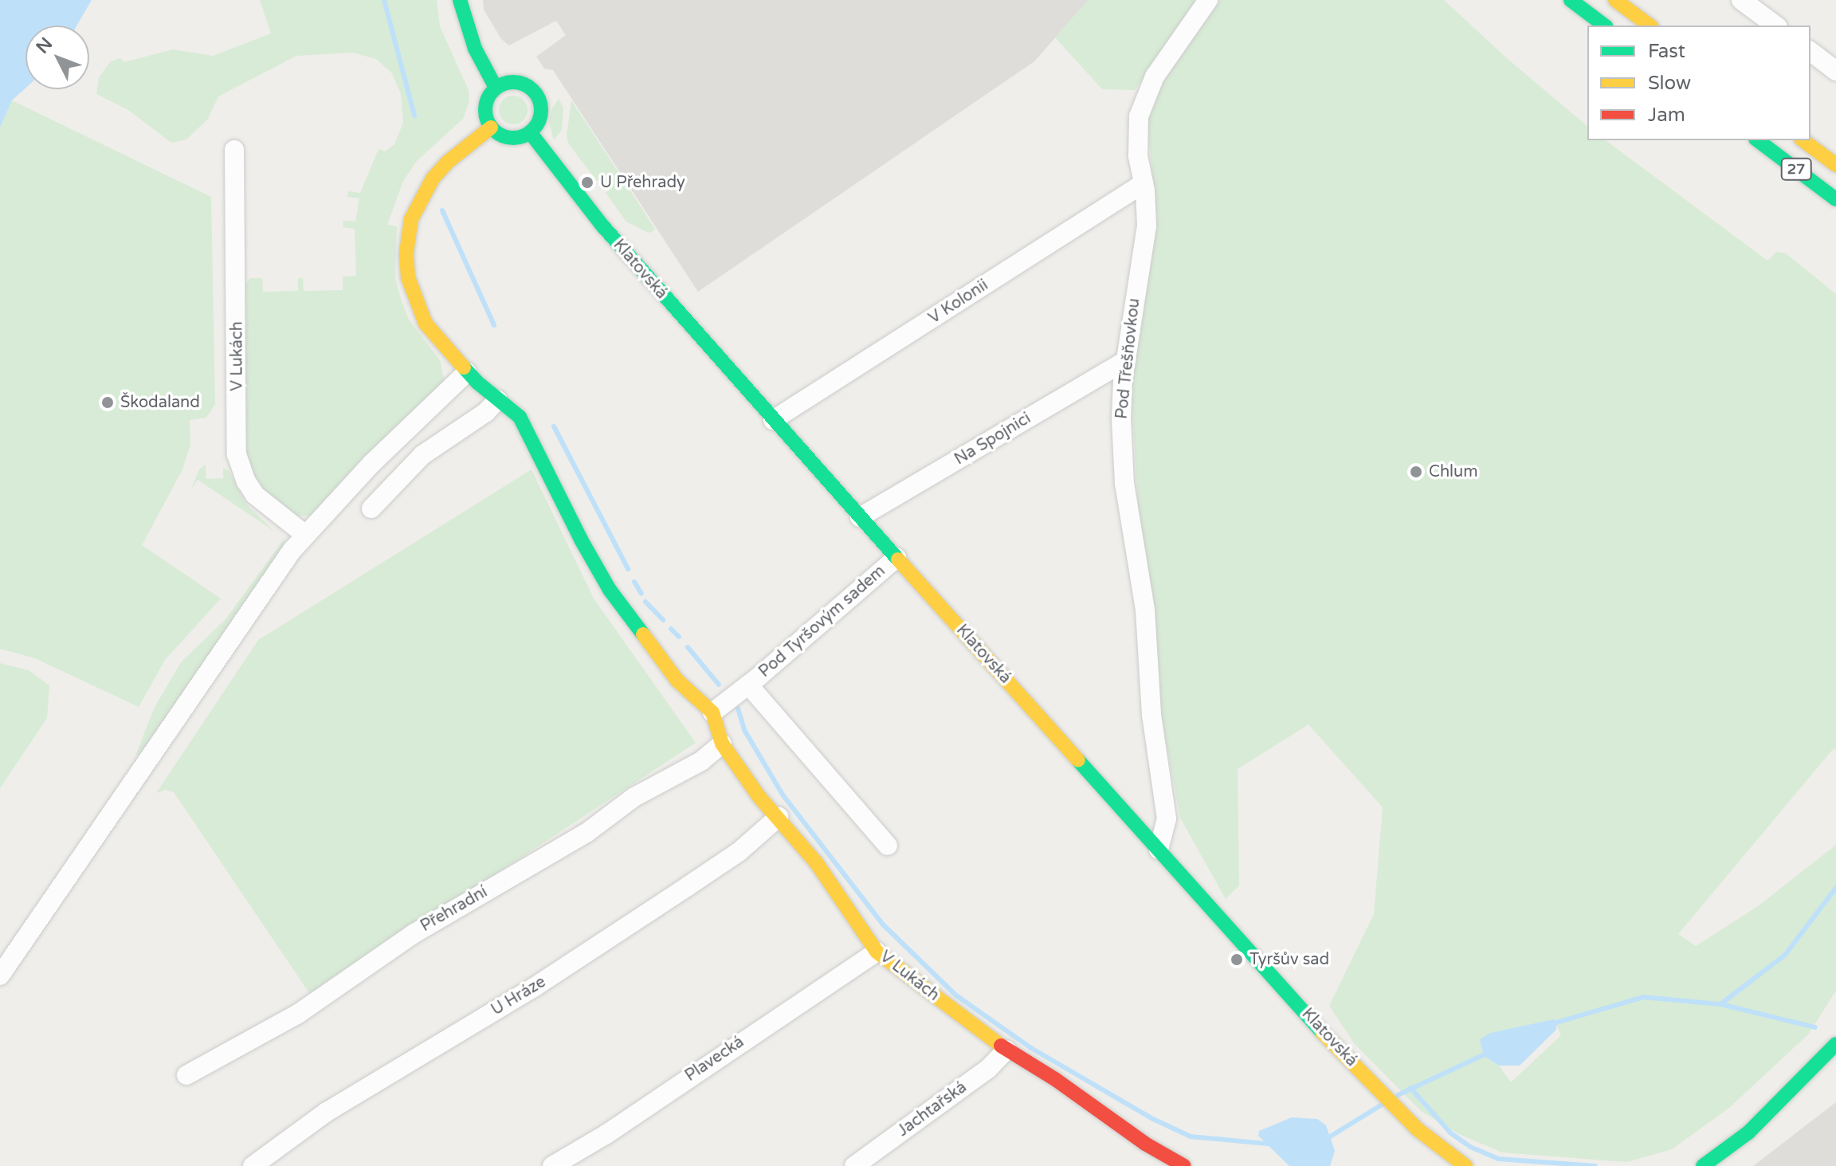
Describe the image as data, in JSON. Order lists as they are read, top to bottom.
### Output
{
  "streets": {
    "main road": ["27", "Klatovská", "V Lukách"],
    "street": [
      "V Kolonii",
      "Pod Třešňovkou",
      "Na Spojnici",
      "Pod Tyršovým sadem",
      "Přehradní",
      "U Hráze",
      "Plavecká",
      "Jachtařská"
    ]
  },
  "crossings": [
    ["Klatovská", "V Kolonii"],
    ["Klatovská", "Pod Třešňovkou"],
    ["Klatovská", "Na Spojnici"],
    ["Klatovská", "Pod Tyršovým sadem"],
    ["V Kolonii", "Pod Třešňovkou"],
    ["V Lukách", "Přehradní"],
    ["V Lukách", "U Hráze"],
    ["V Lukách", "Plavecká"],
    ["V Lukách", "Jachtařská"],
    ["Pod Třešňovkou", "Na Spojnici"]
  ],
  "places": [
    "U Přehrady",
    "Škodaland",
    "Chlum",
    "Tyršův sad"
  ],
  "legend": ["Fast", "Slow", "Jam"],
  "north": "top left"
}
